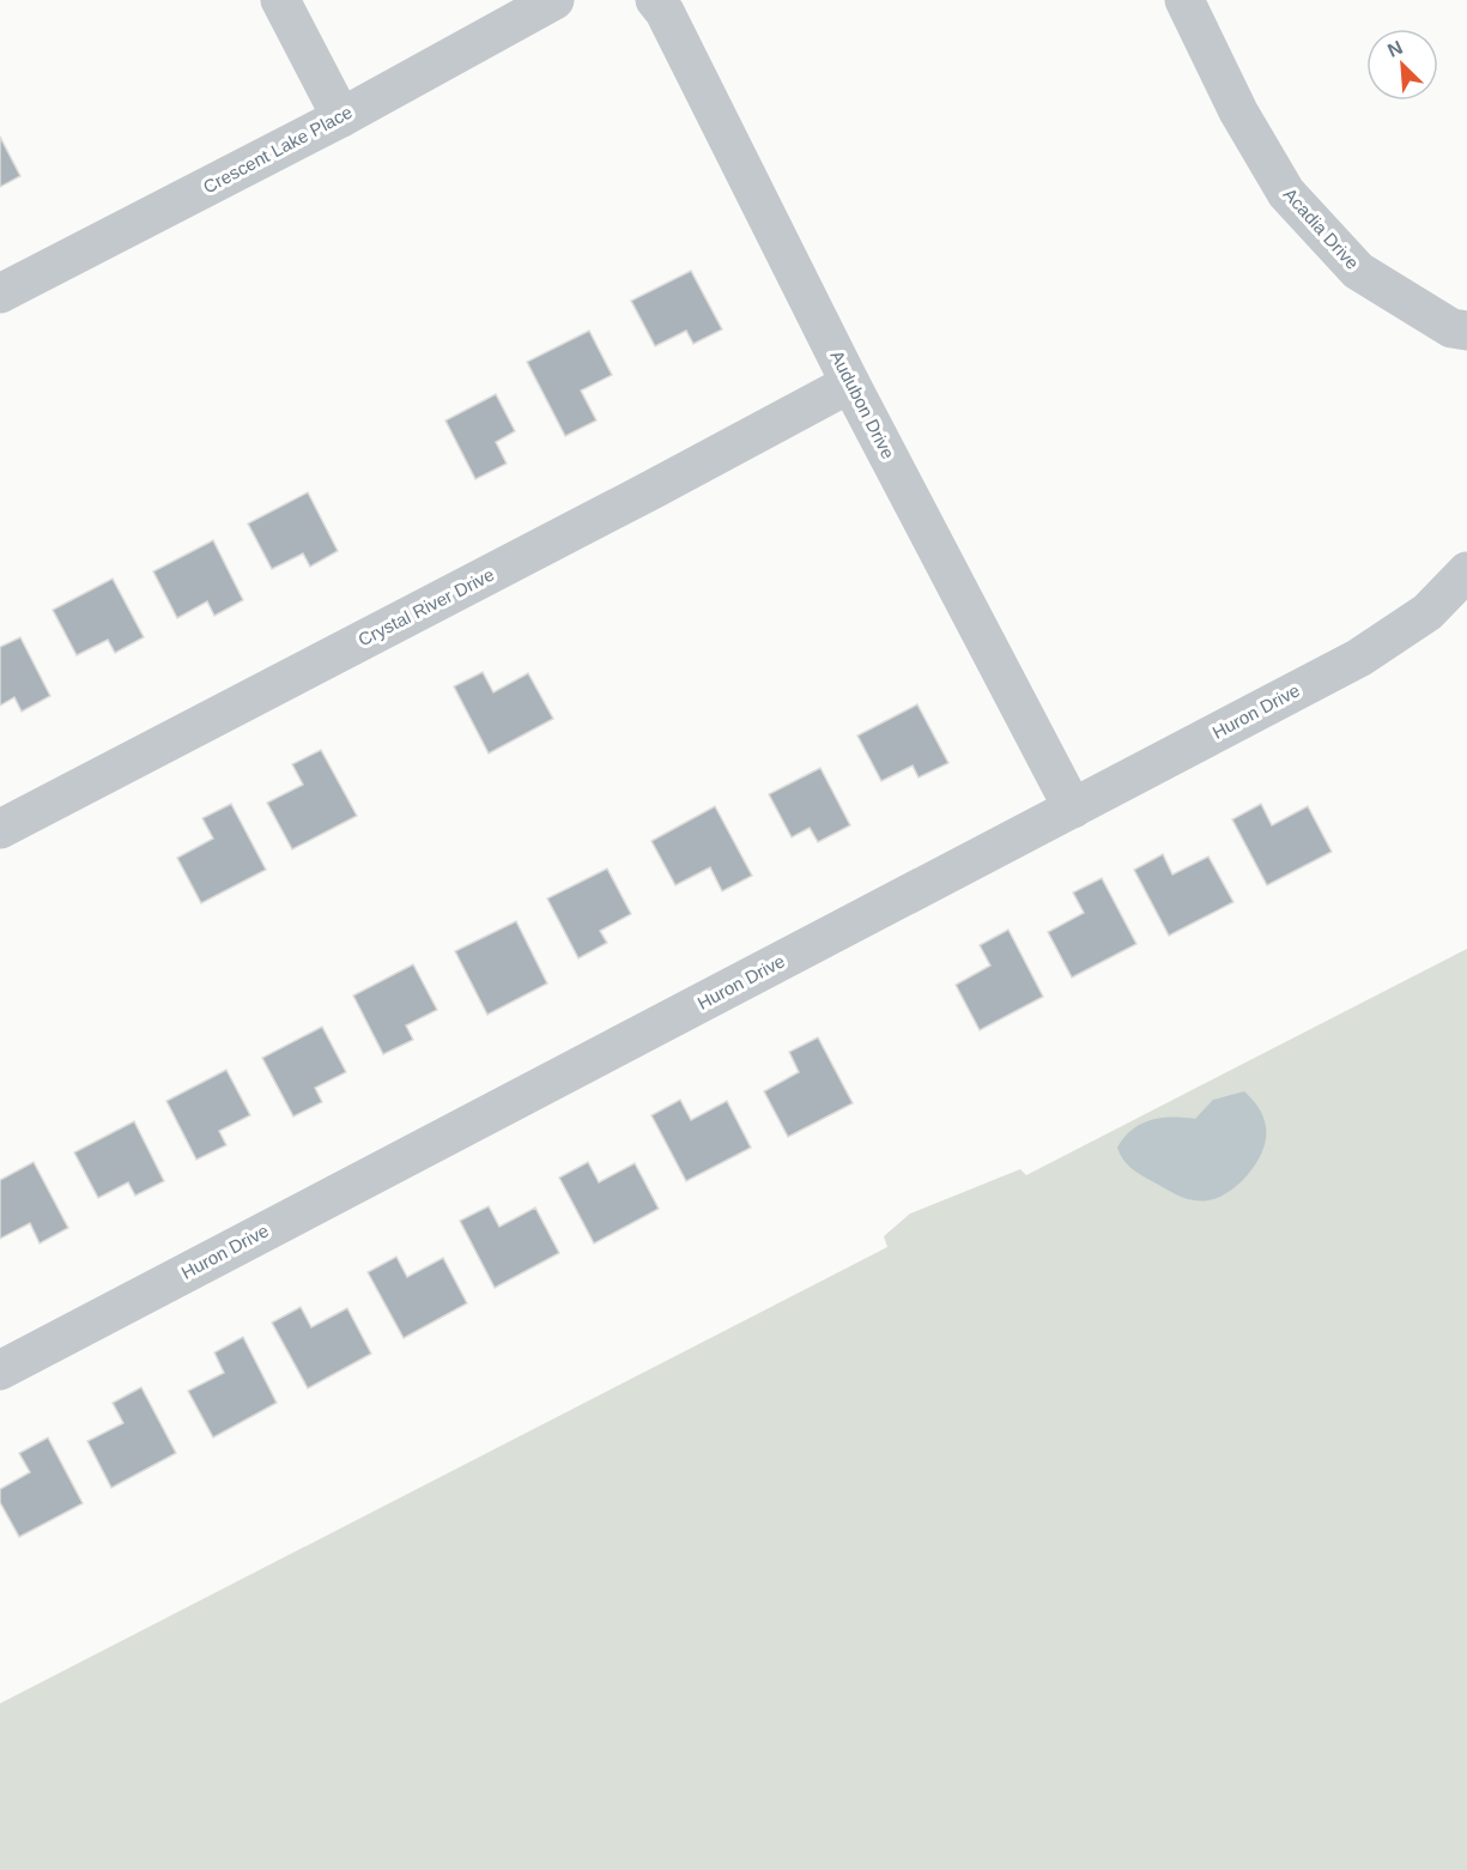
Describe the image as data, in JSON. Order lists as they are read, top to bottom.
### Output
{
  "streets": {
    "street": [
      "Crescent Lake Place",
      "Acadia Drive",
      "Audubon Drive",
      "Crystal River Drive",
      "Huron Drive"
    ]
  },
  "crossings": [
    ["Audubon Drive", "Crystal River Drive"],
    ["Audubon Drive", "Huron Drive"]
  ],
  "north": "top left"
}
